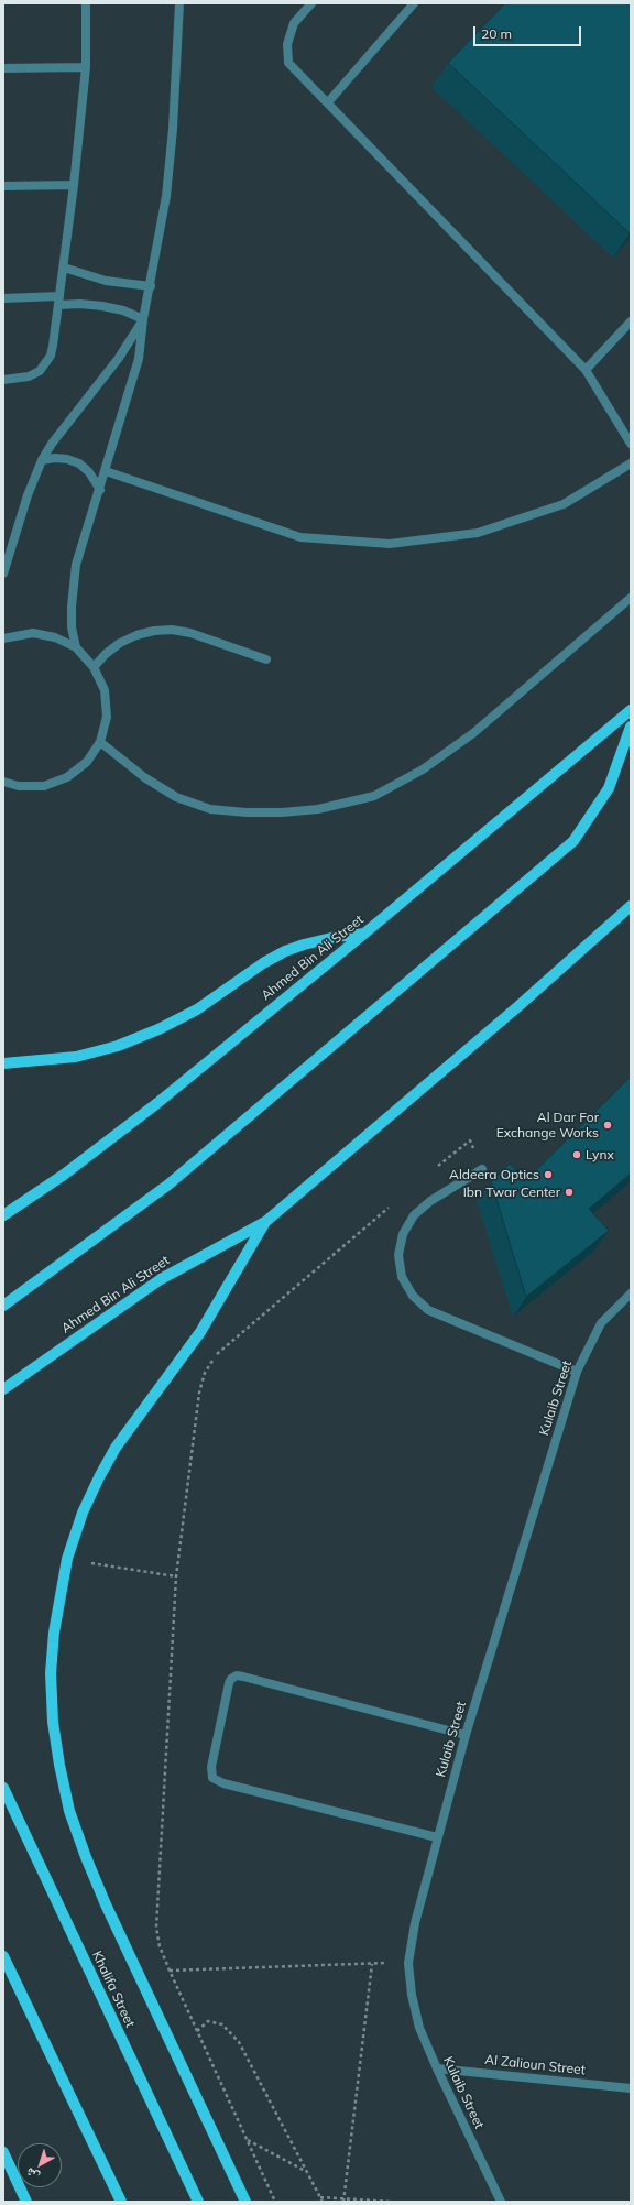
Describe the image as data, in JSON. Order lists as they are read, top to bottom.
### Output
{
  "streets": {
    "main road": ["Ahmed Bin Ali Street", "Khalifa Street"],
    "street": ["Kulaib Street", "Al Zalioun Street"]
  },
  "crossings": [
    ["Kulaib Street", "Al Zalioun Street"]
  ],
  "places": [
    "Al Dar For Exchange Works",
    "Lynx",
    "Aldeera Optics",
    "Ibn Twar Center"
  ],
  "scale_bar": "20 m",
  "north": "bottom left"
}
